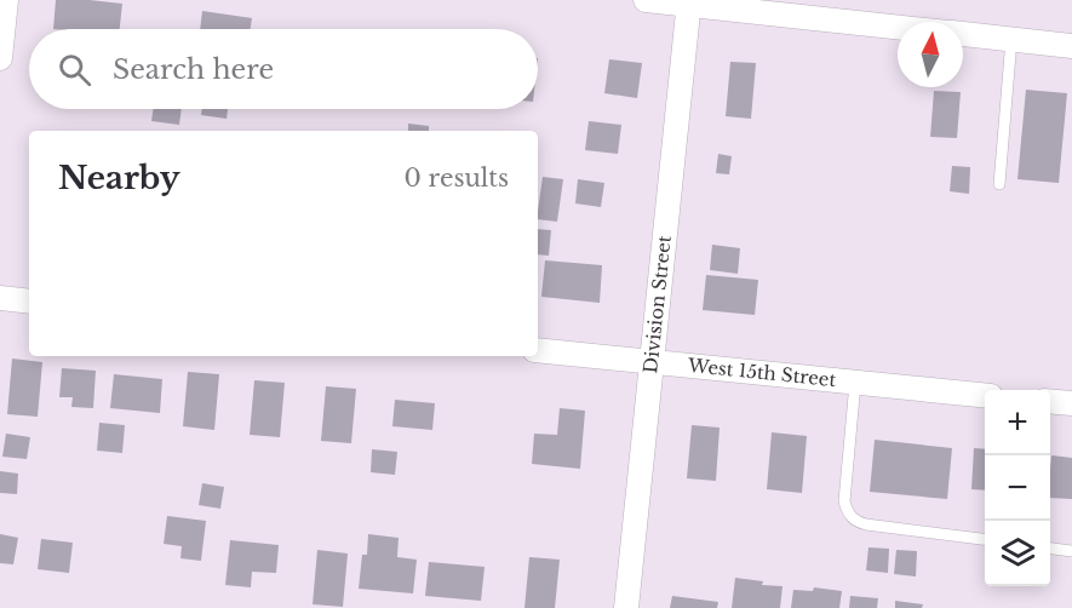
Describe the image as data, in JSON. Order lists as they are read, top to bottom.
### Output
{
  "streets": {
    "street": ["Division Street", "West 15th Street"]
  },
  "crossings": [
    ["Division Street", "West 15th Street"]
  ],
  "north": "top",
  "page": {
    "search": "Search here",
    "heading": ["Nearby", "0 results"],
    "map_buttons": ["+", "−"]
  }
}
